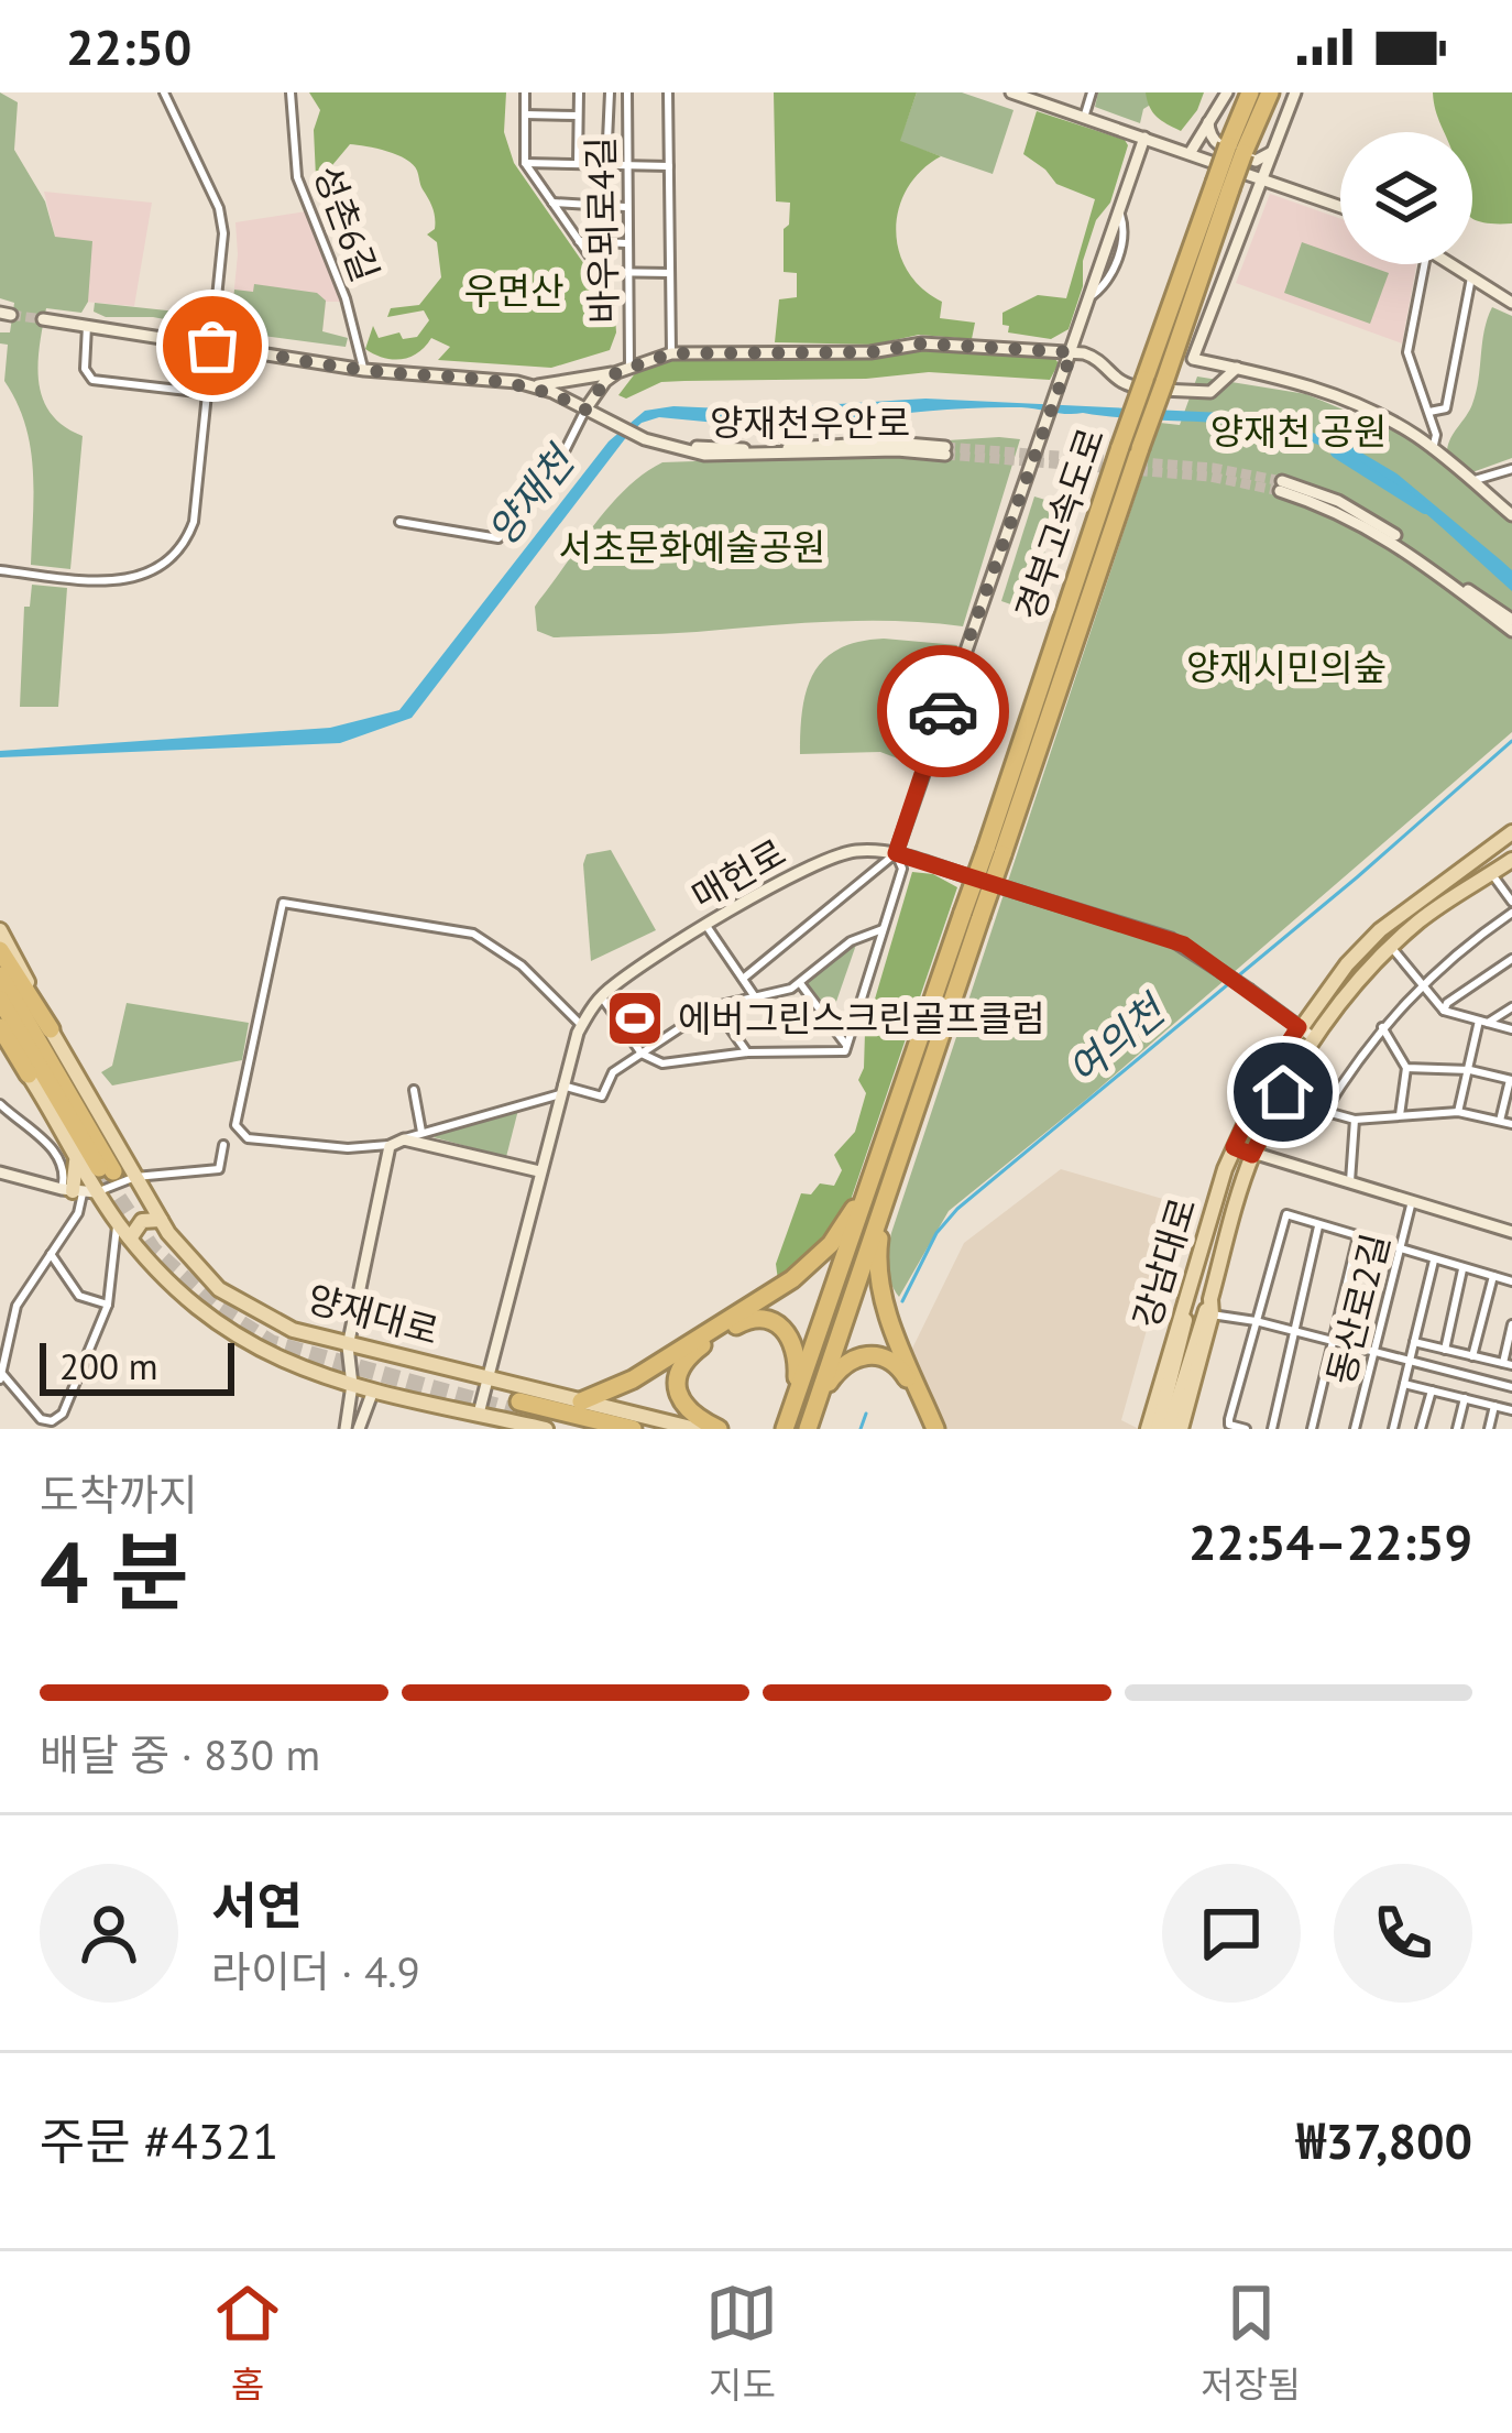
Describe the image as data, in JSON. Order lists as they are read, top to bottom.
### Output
{
  "streets": {
    "highway": ["경부고속도로", "양재대로"],
    "main road": ["강남대로"],
    "street": [
      "성촌6길",
      "바우뫼로4길",
      "양재천우안로",
      "매헌로",
      "동산로2길"
    ]
  },
  "crossings": [
    ["매헌로", "강남대로"],
    ["매헌로", "양재대로"]
  ],
  "water": ["양재천", "여의천"],
  "parks": [
    "우면산",
    "양재천 공원",
    "서초문화예술공원",
    "양재시민의숲"
  ],
  "places": {
    "sports": ["에버그린스크린골프클럼"]
  },
  "scale_bar": "200 m",
  "page": {
    "status": "22:50",
    "scale": "200 m",
    "heading": ["4 분", "도착까지", "22:54–22:59"],
    "panel": [
      "서연",
      "라이더 · 4.9",
      "주문 #4321",
      "₩37,800"
    ],
    "bar": "배달 중 · 830 m",
    "tabs": ["홈", "지도", "저장됨"]
  }
}
